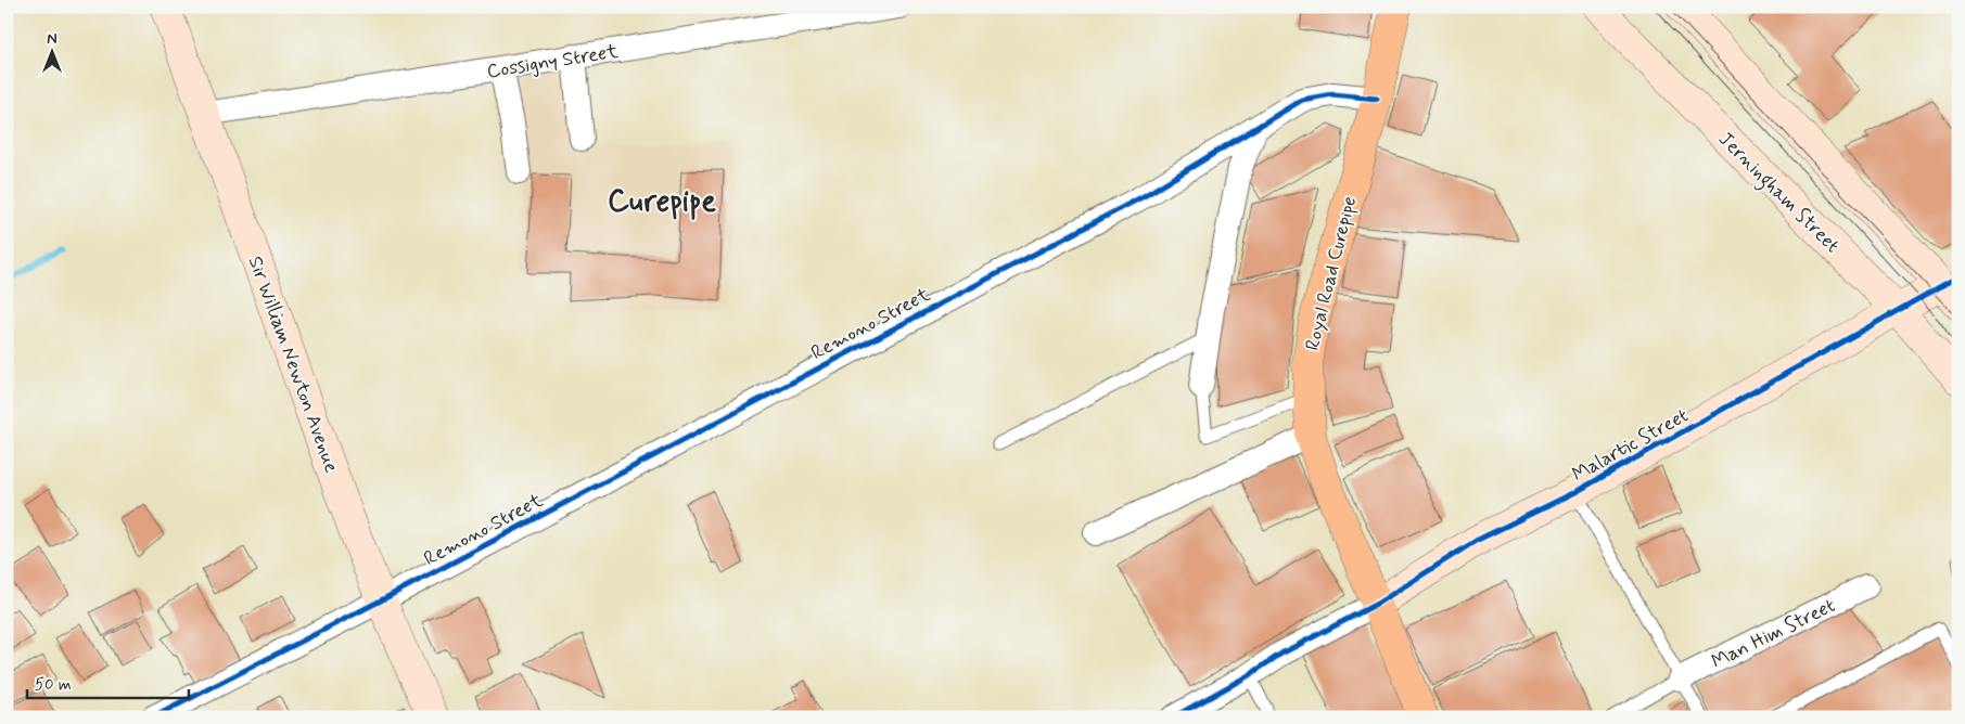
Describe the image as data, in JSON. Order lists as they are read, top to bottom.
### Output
{
  "streets": {
    "main road": ["Royal Road Curepipe"],
    "street": [
      "Cossigny Street",
      "Jerningham Street",
      "Remono Street",
      "Sir William Newton Avenue",
      "Malartic Street",
      "Man Him Street"
    ]
  },
  "crossings": [
    ["Cossigny Street", "Sir William Newton Avenue"],
    ["Jerningham Street", "Malartic Street"],
    ["Royal Road Curepipe", "Remono Street"],
    ["Royal Road Curepipe", "Malartic Street"],
    ["Remono Street", "Sir William Newton Avenue"]
  ],
  "districts": ["Curepipe"],
  "scale_bar": "50 m",
  "north": "top"
}
